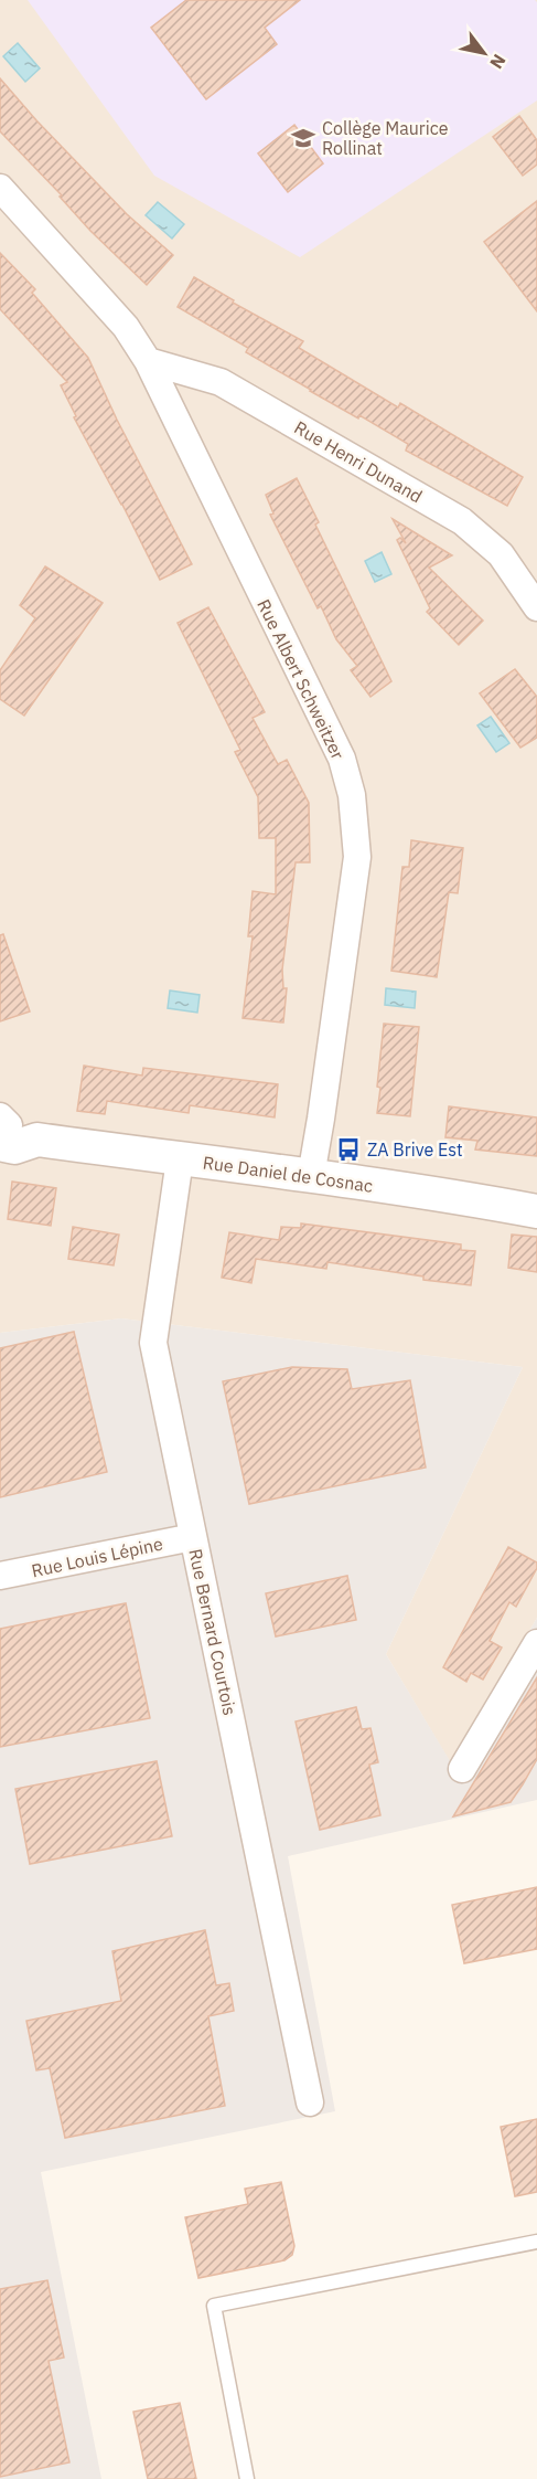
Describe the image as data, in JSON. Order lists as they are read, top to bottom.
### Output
{
  "streets": {
    "street": [
      "Rue Henri Dunand",
      "Rue Albert Schweitzer",
      "Rue Daniel de Cosnac",
      "Rue Louis Lépine",
      "Rue Bernard Courtois"
    ]
  },
  "crossings": [
    ["Rue Henri Dunand", "Rue Albert Schweitzer"],
    ["Rue Albert Schweitzer", "Rue Daniel de Cosnac"],
    ["Rue Daniel de Cosnac", "Rue Bernard Courtois"],
    ["Rue Louis Lépine", "Rue Bernard Courtois"]
  ],
  "places": {
    "school or university": ["Collège Maurice Rollinat"],
    "bus stop": ["ZA Brive Est"]
  },
  "north": "bottom right"
}
